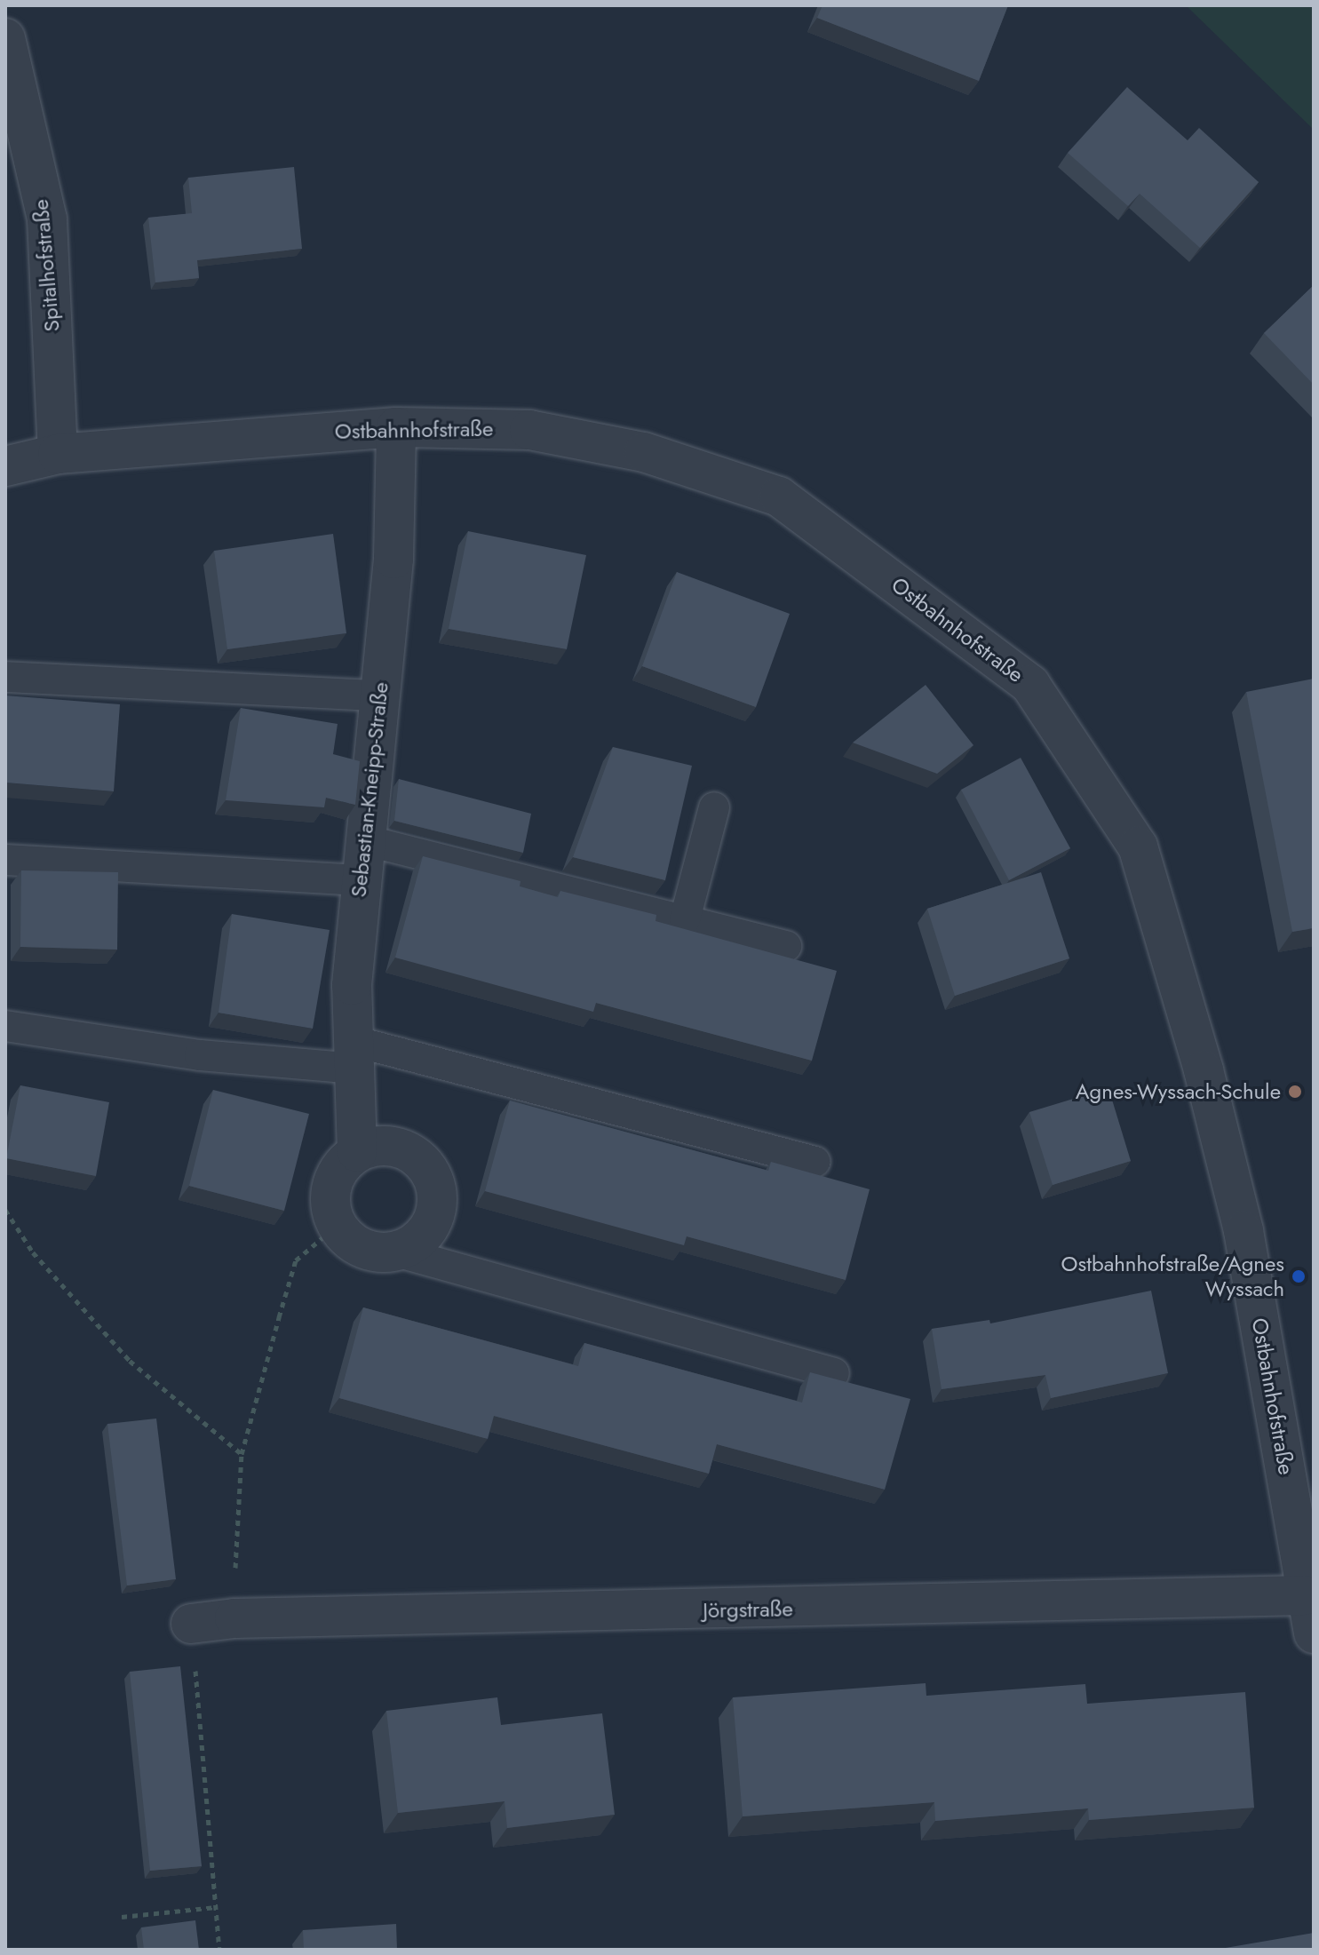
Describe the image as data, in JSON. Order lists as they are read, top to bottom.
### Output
{
  "streets": {
    "street": [
      "Spitalhofstraße",
      "Ostbahnhofstraße",
      "Sebastian-Kneipp-Straße",
      "Jörgstraße"
    ]
  },
  "crossings": [
    ["Spitalhofstraße", "Ostbahnhofstraße"],
    ["Ostbahnhofstraße", "Sebastian-Kneipp-Straße"],
    ["Ostbahnhofstraße", "Jörgstraße"]
  ],
  "places": ["Agnes-Wyssach-Schule", "Ostbahnhofstraße/Agnes Wyssach"]
}
